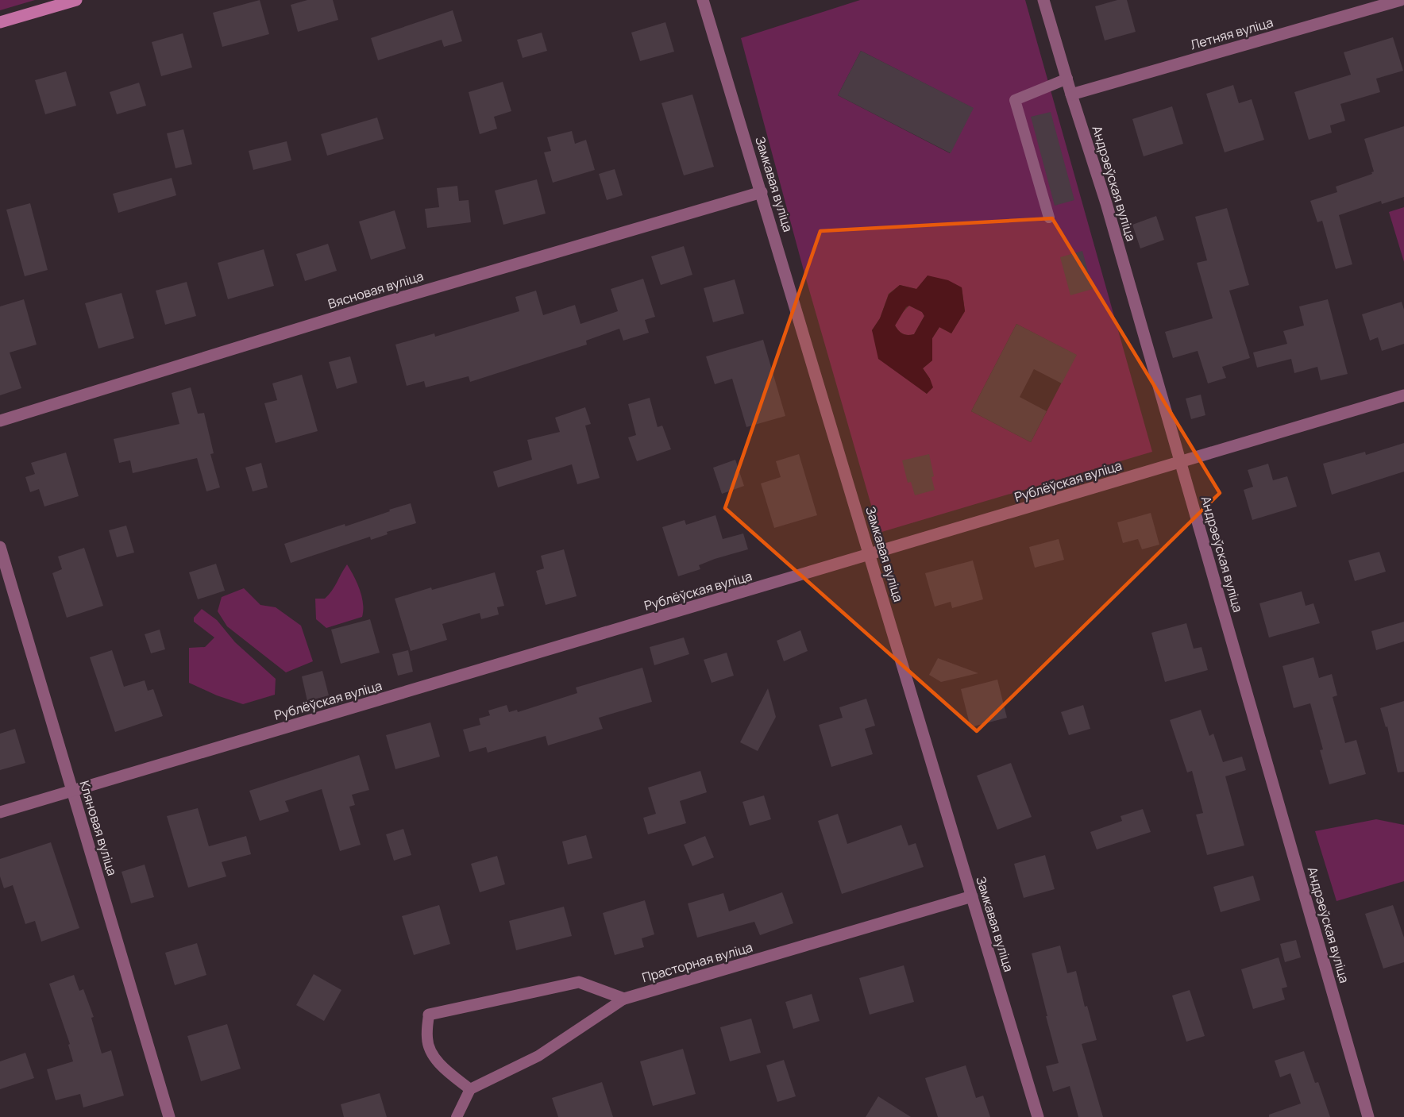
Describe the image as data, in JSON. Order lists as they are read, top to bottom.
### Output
{
  "streets": {
    "street": [
      "Летняя вуліца",
      "Андрэеўская вуліца",
      "Замкавая вуліца",
      "Вясновая вуліца",
      "Рублёўская вуліца",
      "Кляновая вуліца",
      "Прасторная вуліца"
    ]
  },
  "crossings": [
    ["Летняя вуліца", "Андрэеўская вуліца"],
    ["Андрэеўская вуліца", "Рублёўская вуліца"],
    ["Замкавая вуліца", "Вясновая вуліца"],
    ["Замкавая вуліца", "Рублёўская вуліца"],
    ["Замкавая вуліца", "Прасторная вуліца"],
    ["Рублёўская вуліца", "Кляновая вуліца"]
  ]
}
